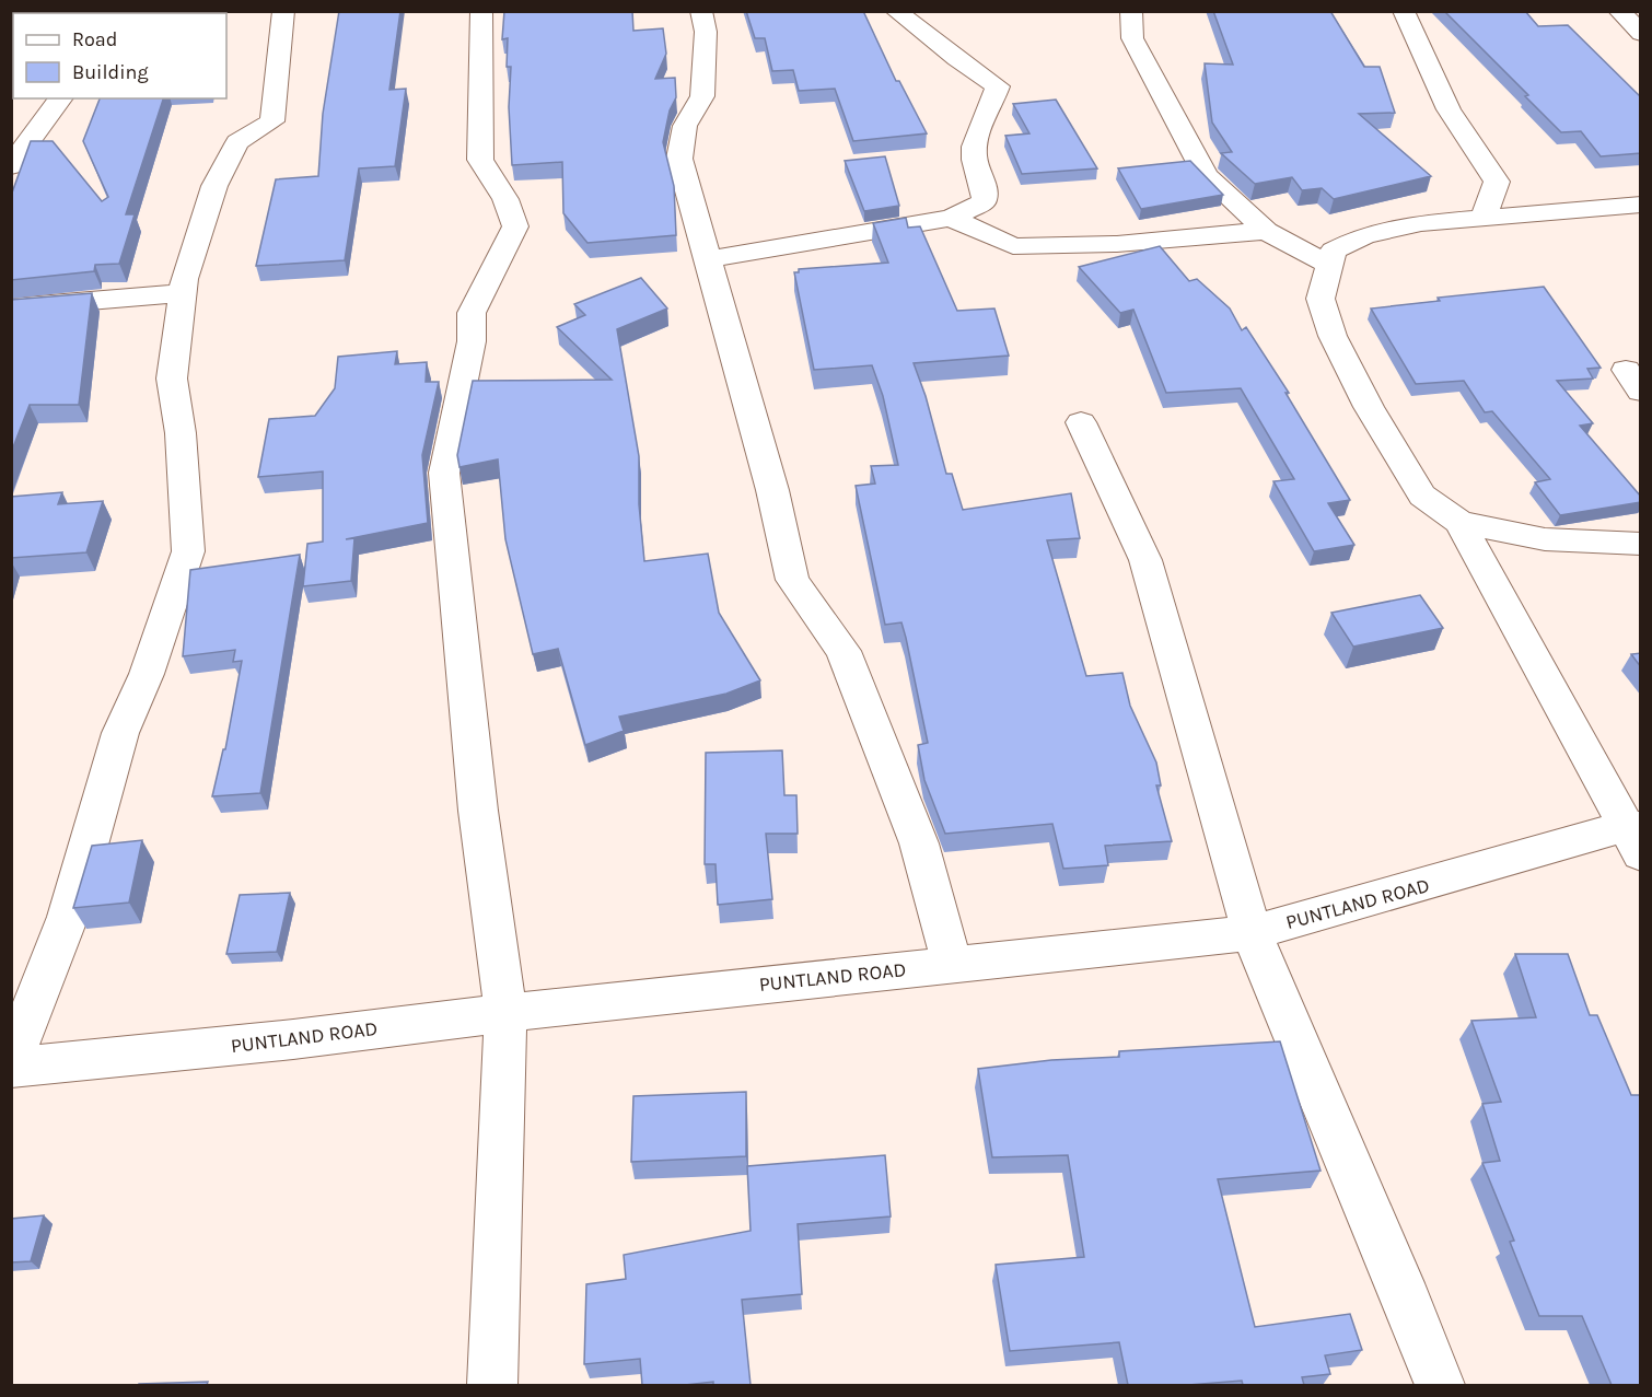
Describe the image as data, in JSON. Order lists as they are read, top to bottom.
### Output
{
  "streets": {
    "street": ["PUNTLAND ROAD"]
  },
  "legend": ["Road", "Building"]
}
